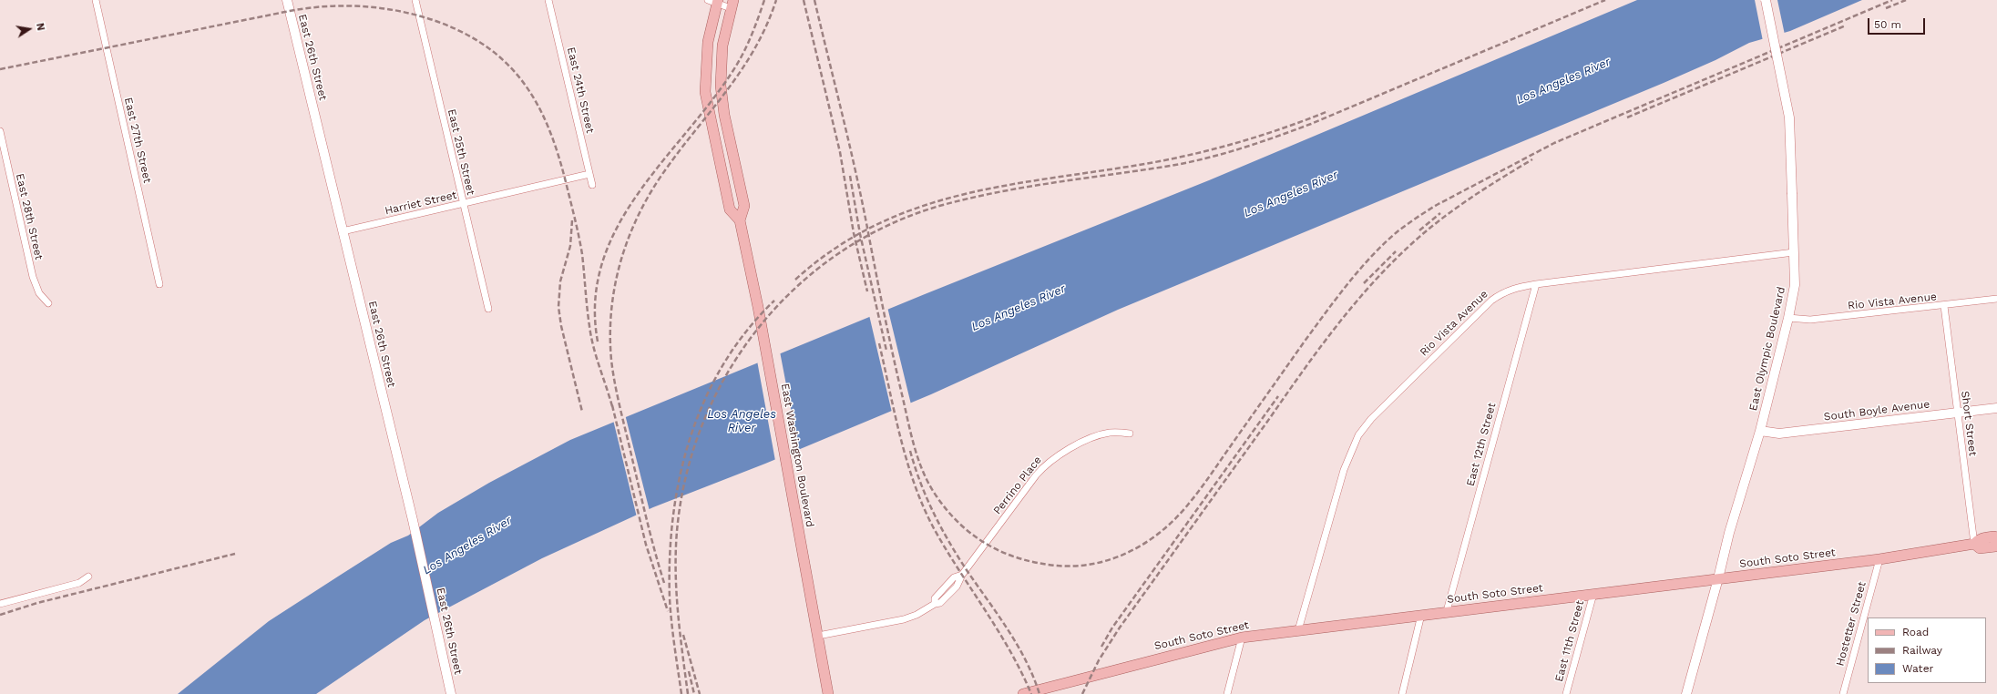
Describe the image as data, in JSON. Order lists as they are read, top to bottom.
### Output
{
  "streets": {
    "main road": [
      "East 26th Street",
      "East Olympic Boulevard",
      "South Boyle Avenue",
      "East Washington Boulevard",
      "South Soto Street"
    ],
    "street": [
      "East 24th Street",
      "East 27th Street",
      "East 25th Street",
      "Harriet Street",
      "East 28th Street",
      "Rio Vista Avenue",
      "Short Street",
      "East 12th Street",
      "Perrino Place",
      "Hostetter Street",
      "East 11th Street"
    ]
  },
  "crossings": [
    ["East 26th Street", "Harriet Street"],
    ["East 24th Street", "Harriet Street"],
    ["East 25th Street", "Harriet Street"],
    ["Rio Vista Avenue", "East Olympic Boulevard"],
    ["Rio Vista Avenue", "Short Street"],
    ["Rio Vista Avenue", "East 12th Street"],
    ["Rio Vista Avenue", "South Soto Street"],
    ["East Olympic Boulevard", "South Boyle Avenue"],
    ["East Olympic Boulevard", "South Soto Street"],
    ["South Boyle Avenue", "Short Street"],
    ["Short Street", "South Soto Street"],
    ["East 12th Street", "South Soto Street"],
    ["East Washington Boulevard", "Perrino Place"],
    ["South Soto Street", "Hostetter Street"],
    ["South Soto Street", "East 11th Street"]
  ],
  "water": ["Los Angeles River"],
  "legend": ["Road", "Railway", "Water"],
  "scale_bar": "50 m",
  "north": "right"
}
